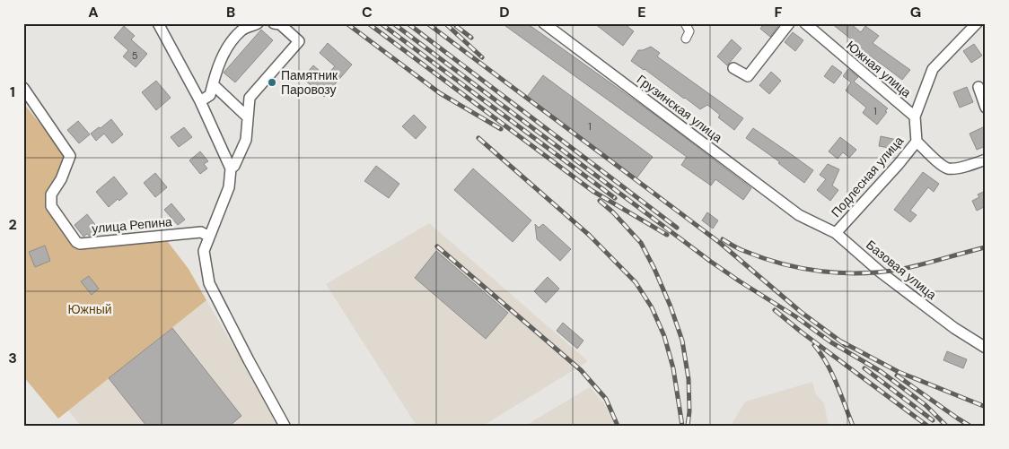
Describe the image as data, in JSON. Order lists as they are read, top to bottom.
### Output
{
  "streets": {
    "street": [
      "Южная улица",
      "Грузинская улица",
      "Подлесная улица",
      "улица Репина",
      "Базовая улица"
    ]
  },
  "crossings": [
    ["Южная улица", "Подлесная улица"],
    ["Грузинская улица", "Базовая улица"],
    ["Подлесная улица", "Базовая улица"]
  ],
  "parks": ["Южный"],
  "places": ["Памятник Паровозу"],
  "house_numbers": ["5", "1", "1"],
  "grid": {
    "columns": [
      "A",
      "B",
      "C",
      "D",
      "E",
      "F",
      "G"
    ],
    "rows": ["1", "2", "3"]
  }
}
